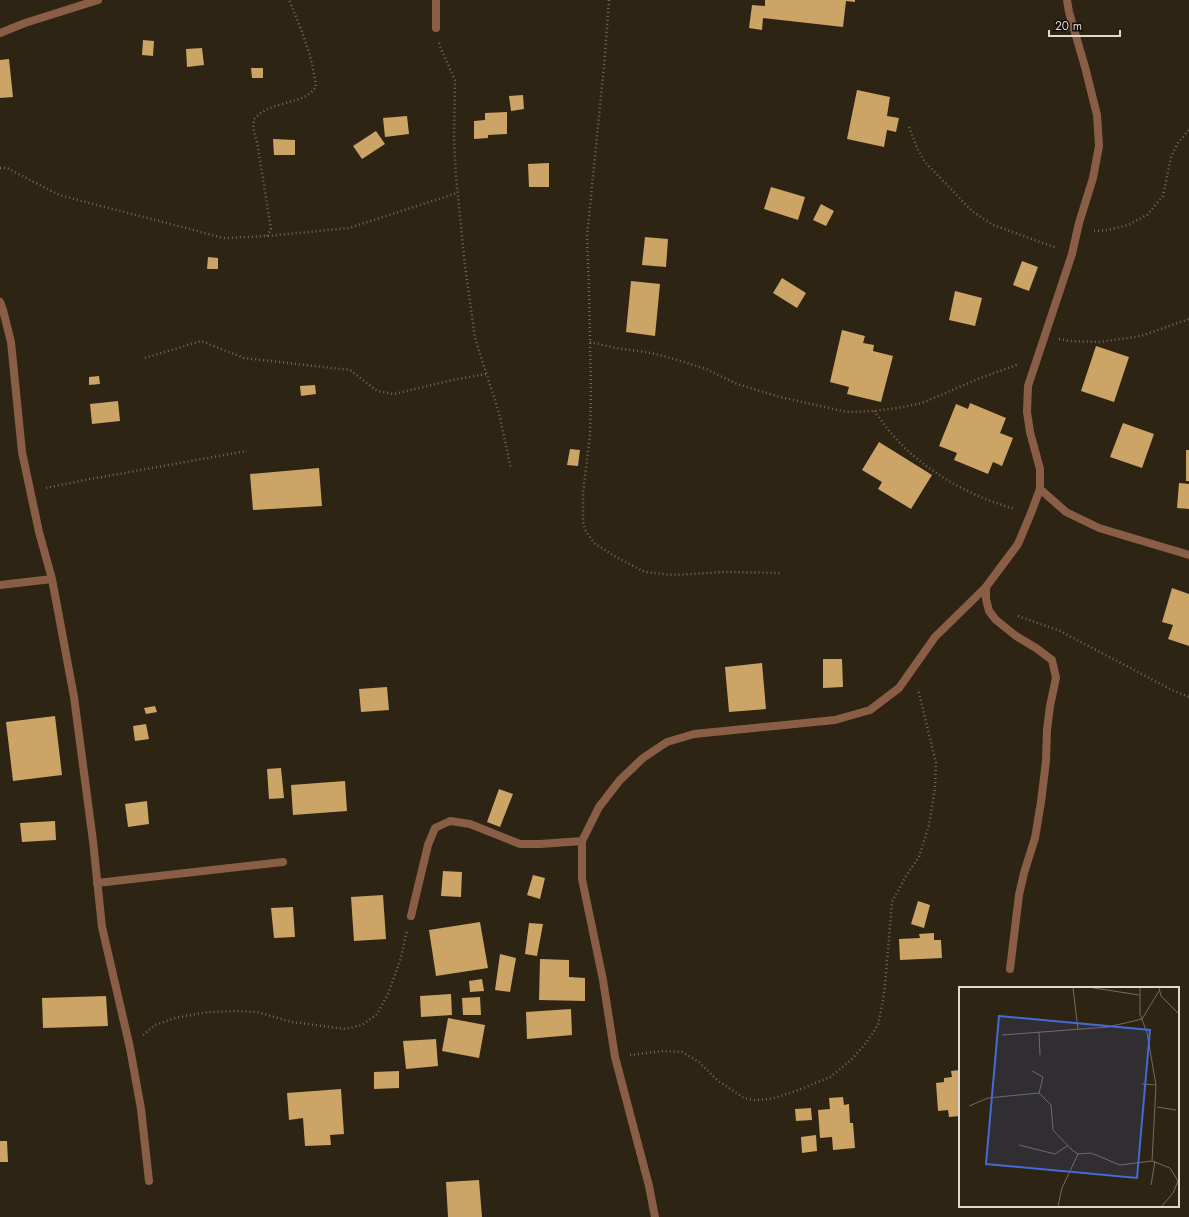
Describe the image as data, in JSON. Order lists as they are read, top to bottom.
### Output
{
  "scale_bar": "20 m"
}
